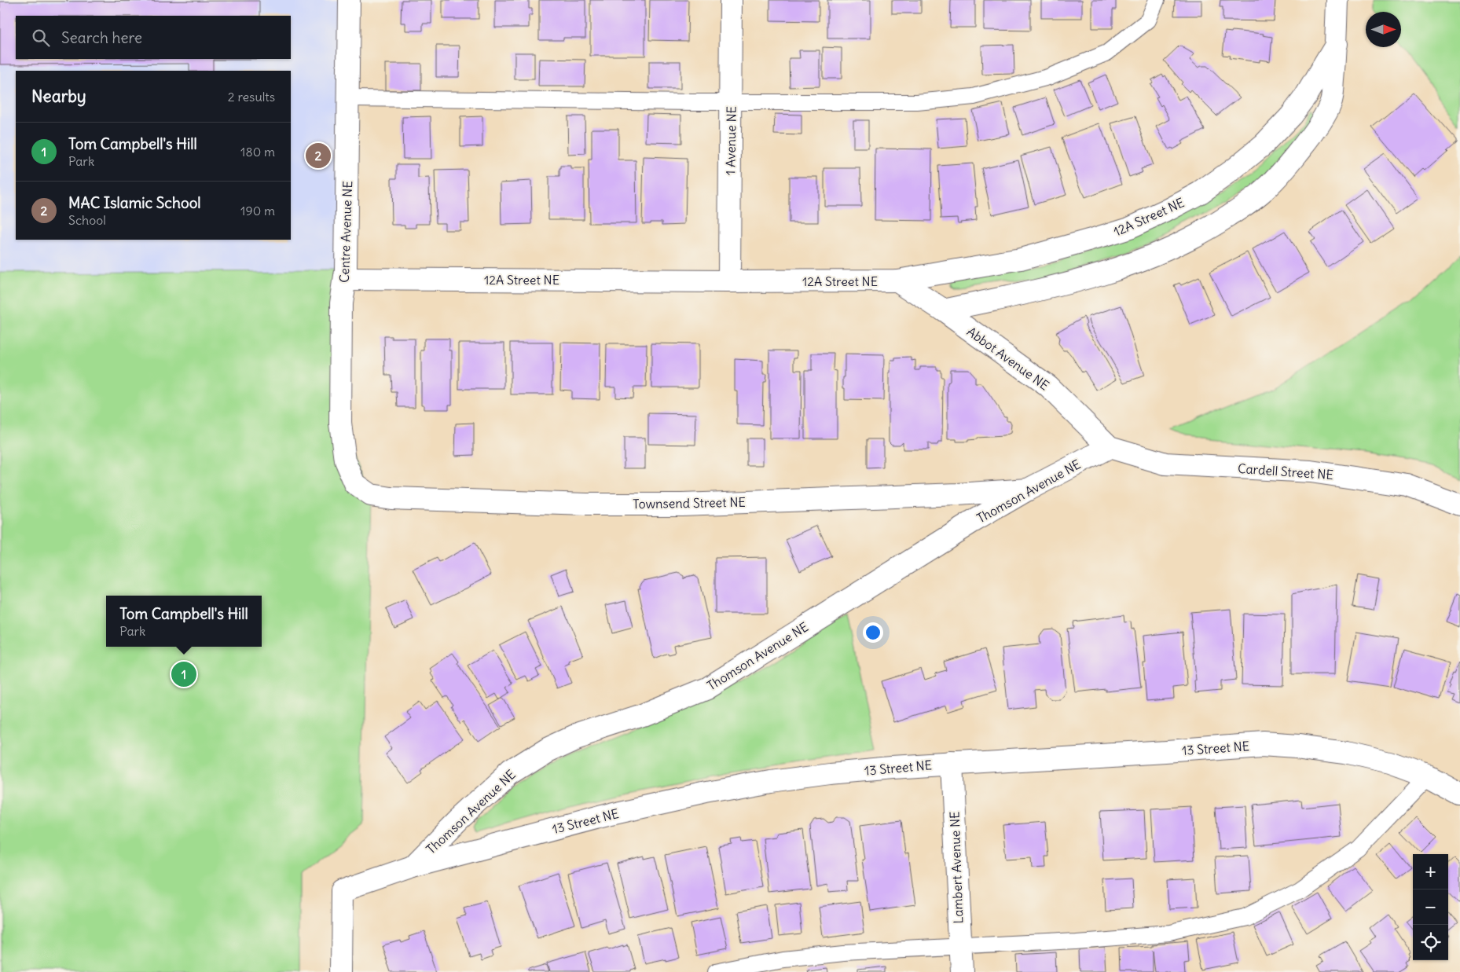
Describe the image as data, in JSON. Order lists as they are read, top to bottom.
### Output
{
  "streets": {
    "street": [
      "1 Avenue NE",
      "12A Street NE",
      "Centre Avenue NE",
      "Abbot Avenue NE",
      "Cardell Street NE",
      "Thomson Avenue NE",
      "Townsend Street NE",
      "13 Street NE",
      "Lambert Avenue NE"
    ]
  },
  "crossings": [
    ["1 Avenue NE", "12A Street NE"],
    ["12A Street NE", "Centre Avenue NE"],
    ["12A Street NE", "Abbot Avenue NE"],
    ["Centre Avenue NE", "Townsend Street NE"],
    ["Abbot Avenue NE", "Cardell Street NE"],
    ["Abbot Avenue NE", "Thomson Avenue NE"],
    ["Cardell Street NE", "Thomson Avenue NE"],
    ["Thomson Avenue NE", "Townsend Street NE"],
    ["Thomson Avenue NE", "13 Street NE"],
    ["13 Street NE", "Lambert Avenue NE"]
  ],
  "north": "right",
  "page": {
    "search": "Search here",
    "heading": ["Nearby", "2 results"],
    "list": [
      {
        "mark": "1",
        "name": "Tom Campbell's Hill",
        "note": "Park",
        "value": "180 m"
      },
      {
        "mark": "2",
        "name": "MAC Islamic School",
        "note": "School",
        "value": "190 m"
      }
    ],
    "pins": ["2", "1"],
    "popup": ["Tom Campbell's Hill", "Park"],
    "map_buttons": ["+", "−"]
  }
}
